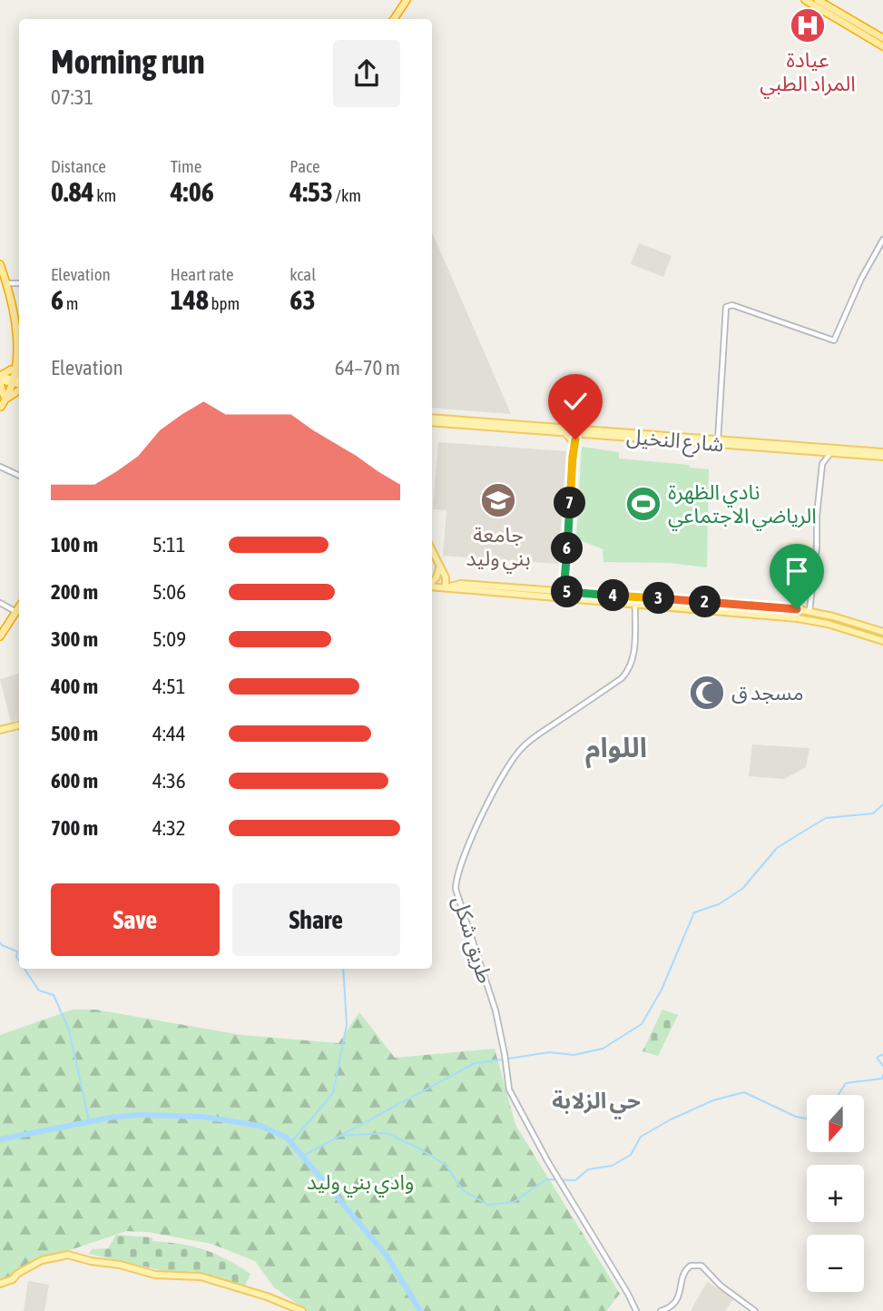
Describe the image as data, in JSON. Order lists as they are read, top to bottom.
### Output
{
  "streets": {
    "main road": ["شارع النخيل", "طريق شكل"]
  },
  "districts": ["اللوام", "حي الزلابة"],
  "parks": ["وادي بني وليد"],
  "places": {
    "hospital": ["عيادة المراد الطبي"],
    "school or university": ["جامعة بني وليد"],
    "sports": ["نادي الظهرة الرياضي الاجتماعي"],
    "mosque": ["مسجد ق"]
  },
  "north": "bottom",
  "page": {
    "heading": ["Morning run", "07:31"],
    "stats": [
      ["Distance", "0.84 km"],
      ["Time", "4:06"],
      ["Pace", "4:53 /km"],
      ["Elevation", "6 m"],
      ["Heart rate", "148 bpm"],
      ["kcal", "63"]
    ],
    "chart": ["Elevation", "64–70 m"],
    "pins": [
      "7",
      "6",
      "5",
      "4",
      "3",
      "2"
    ],
    "list": [
      {
        "name": "100 m",
        "note": "5:11"
      },
      {
        "name": "200 m",
        "note": "5:06"
      },
      {
        "name": "300 m",
        "note": "5:09"
      },
      {
        "name": "400 m",
        "note": "4:51"
      },
      {
        "name": "500 m",
        "note": "4:44"
      },
      {
        "name": "600 m",
        "note": "4:36"
      },
      {
        "name": "700 m",
        "note": "4:32"
      }
    ],
    "buttons": ["Save", "Share"],
    "map_buttons": ["+", "−"]
  }
}
